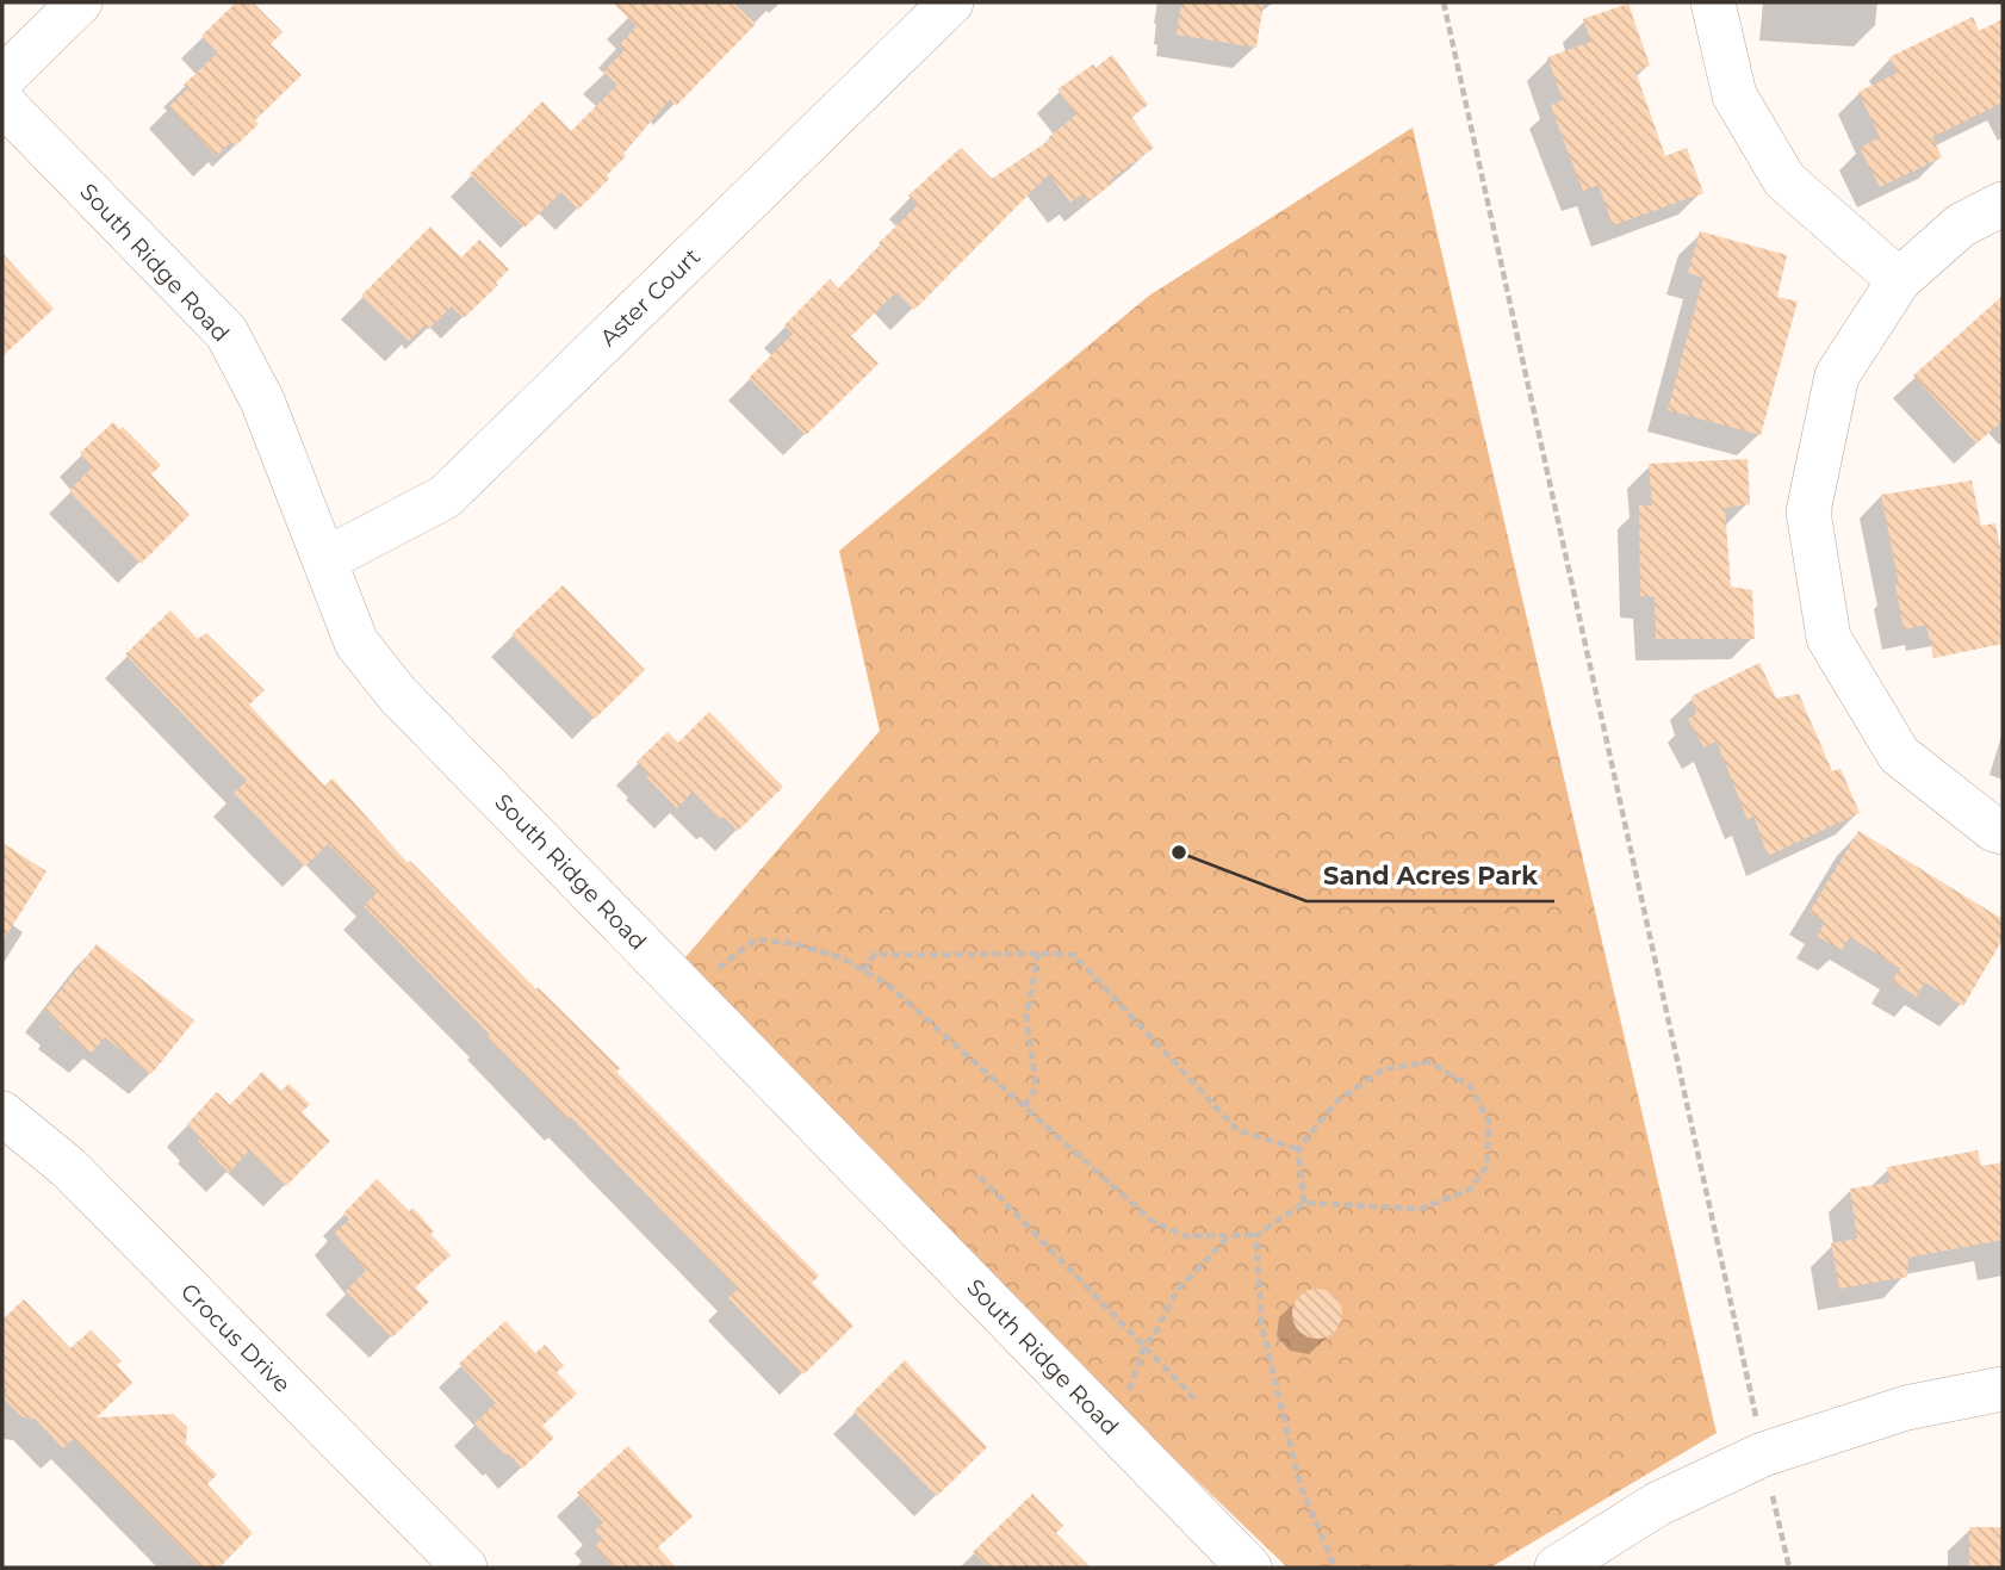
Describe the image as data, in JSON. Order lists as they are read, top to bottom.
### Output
{
  "streets": {
    "street": ["South Ridge Road", "Aster Court", "Crocus Drive"]
  },
  "crossings": [
    ["South Ridge Road", "Aster Court"]
  ],
  "places": ["Sand Acres Park"]
}
